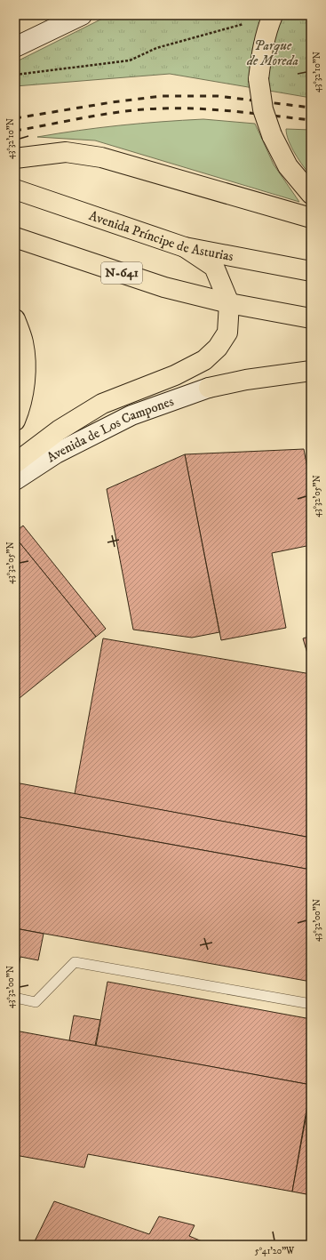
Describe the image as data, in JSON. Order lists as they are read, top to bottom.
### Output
{
  "streets": {
    "highway": ["Avenida Príncipe de Asturias", "N-641"],
    "street": ["Avenida de Los Campones"]
  },
  "parks": ["Parque de Moreda"],
  "coordinates": [
    "43°32'10\"N",
    "43°32'05\"N",
    "43°32'00\"N",
    "5°41'20\"W"
  ]
}
